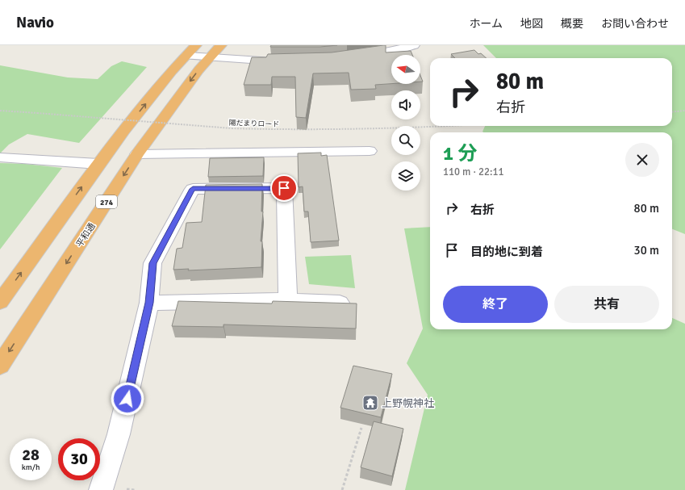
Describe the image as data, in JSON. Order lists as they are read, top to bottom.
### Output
{
  "streets": {
    "highway": ["274", "平和通"],
    "path": ["陽だまりロード"]
  },
  "places": {
    "temple": ["上野幌神社"]
  },
  "north": "left",
  "page": {
    "header": "Navio",
    "nav": [
      "ホーム",
      "地図",
      "概要",
      "お問い合わせ"
    ],
    "turn": ["80 m", "右折"],
    "heading": ["1 分", "110 m · 22:11"],
    "list": [
      {
        "name": "右折",
        "value": "80 m"
      },
      {
        "name": "目的地に到着",
        "value": "30 m"
      }
    ],
    "buttons": ["終了", "共有"],
    "speed": "28 km/h",
    "limit": "30"
  }
}
